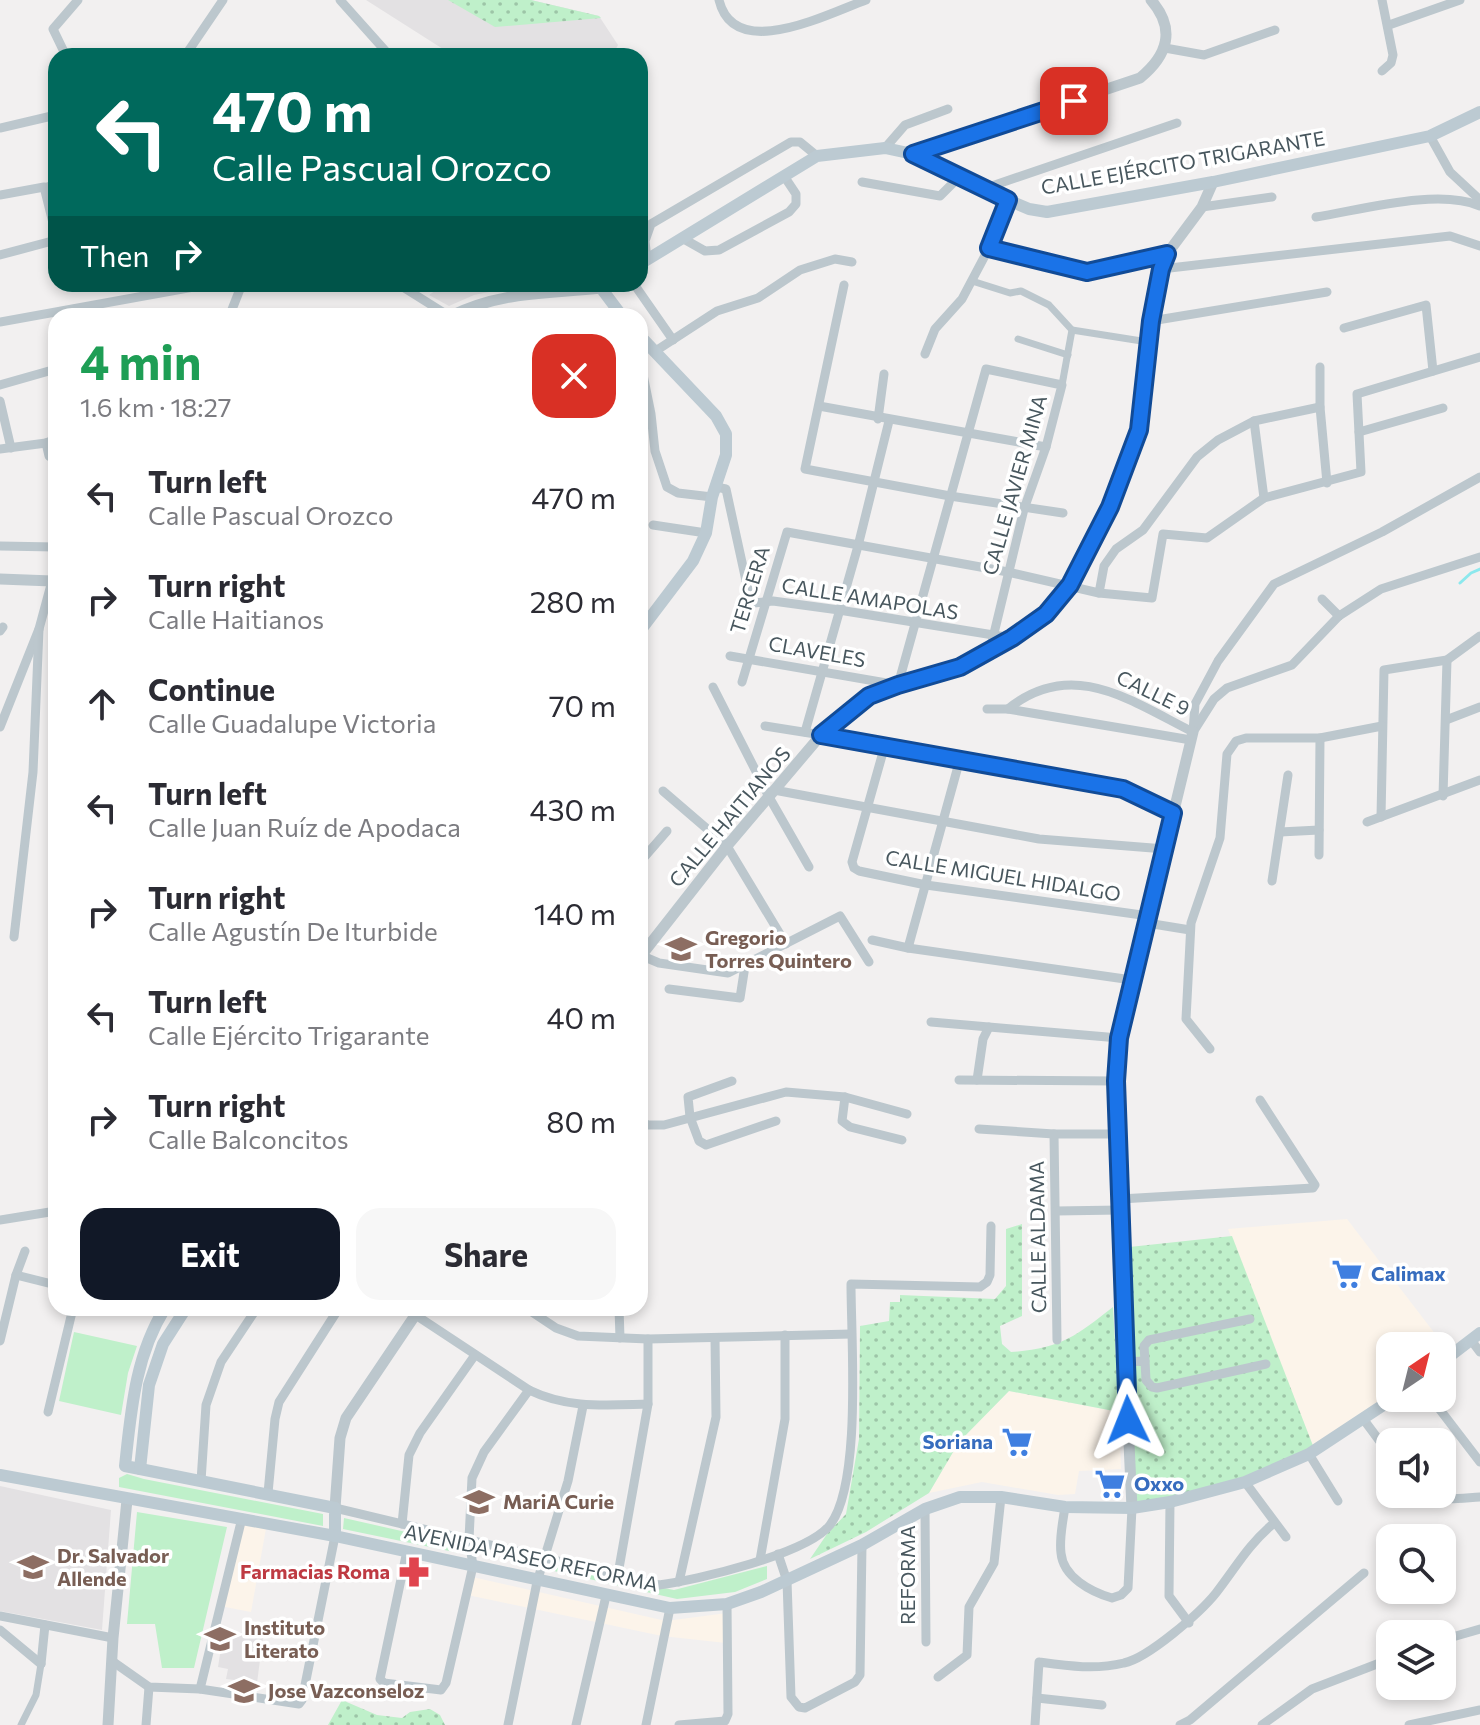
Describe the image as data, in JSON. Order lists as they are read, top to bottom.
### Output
{
  "streets": {
    "main road": ["CALLE EJÉRCITO TRIGARANTE", "AVENIDA PASEO REFORMA"],
    "street": [
      "CALLE JAVIER MINA",
      "TERCERA",
      "CALLE AMAPOLAS",
      "CLAVELES",
      "CALLE 9",
      "CALLE HAITIANOS",
      "CALLE MIGUEL HIDALGO",
      "CALLE ALDAMA",
      "REFORMA"
    ]
  },
  "crossings": [
    ["CALLE EJÉRCITO TRIGARANTE", "CALLE HAITIANOS"],
    ["CALLE JAVIER MINA", "CALLE AMAPOLAS"],
    ["CALLE JAVIER MINA", "CALLE HAITIANOS"],
    ["TERCERA", "CALLE AMAPOLAS"],
    ["TERCERA", "CLAVELES"],
    ["CALLE AMAPOLAS", "CALLE HAITIANOS"],
    ["CLAVELES", "CALLE HAITIANOS"],
    ["AVENIDA PASEO REFORMA", "REFORMA"]
  ],
  "places": {
    "school or university": [
      "Gregorio Torres Quintero",
      "MariA Curie",
      "Dr. Salvador Allende",
      "Instituto Literato",
      "Jose Vazconseloz"
    ],
    "supermarket": ["Calimax", "Soriana", "Oxxo"],
    "pharmacy": ["Farmacias Roma"]
  },
  "north": "top right",
  "page": {
    "turn": ["470 m", "Calle Pascual Orozco"],
    "then": "Then",
    "heading": ["4 min", "1.6 km · 18:27"],
    "list": [
      {
        "name": "Turn left",
        "note": "Calle Pascual Orozco",
        "value": "470 m"
      },
      {
        "name": "Turn right",
        "note": "Calle Haitianos",
        "value": "280 m"
      },
      {
        "name": "Continue",
        "note": "Calle Guadalupe Victoria",
        "value": "70 m"
      },
      {
        "name": "Turn left",
        "note": "Calle Juan Ruíz de Apodaca",
        "value": "430 m"
      },
      {
        "name": "Turn right",
        "note": "Calle Agustín De Iturbide",
        "value": "140 m"
      },
      {
        "name": "Turn left",
        "note": "Calle Ejército Trigarante",
        "value": "40 m"
      },
      {
        "name": "Turn right",
        "note": "Calle Balconcitos",
        "value": "80 m"
      }
    ],
    "buttons": ["Exit", "Share"]
  }
}
